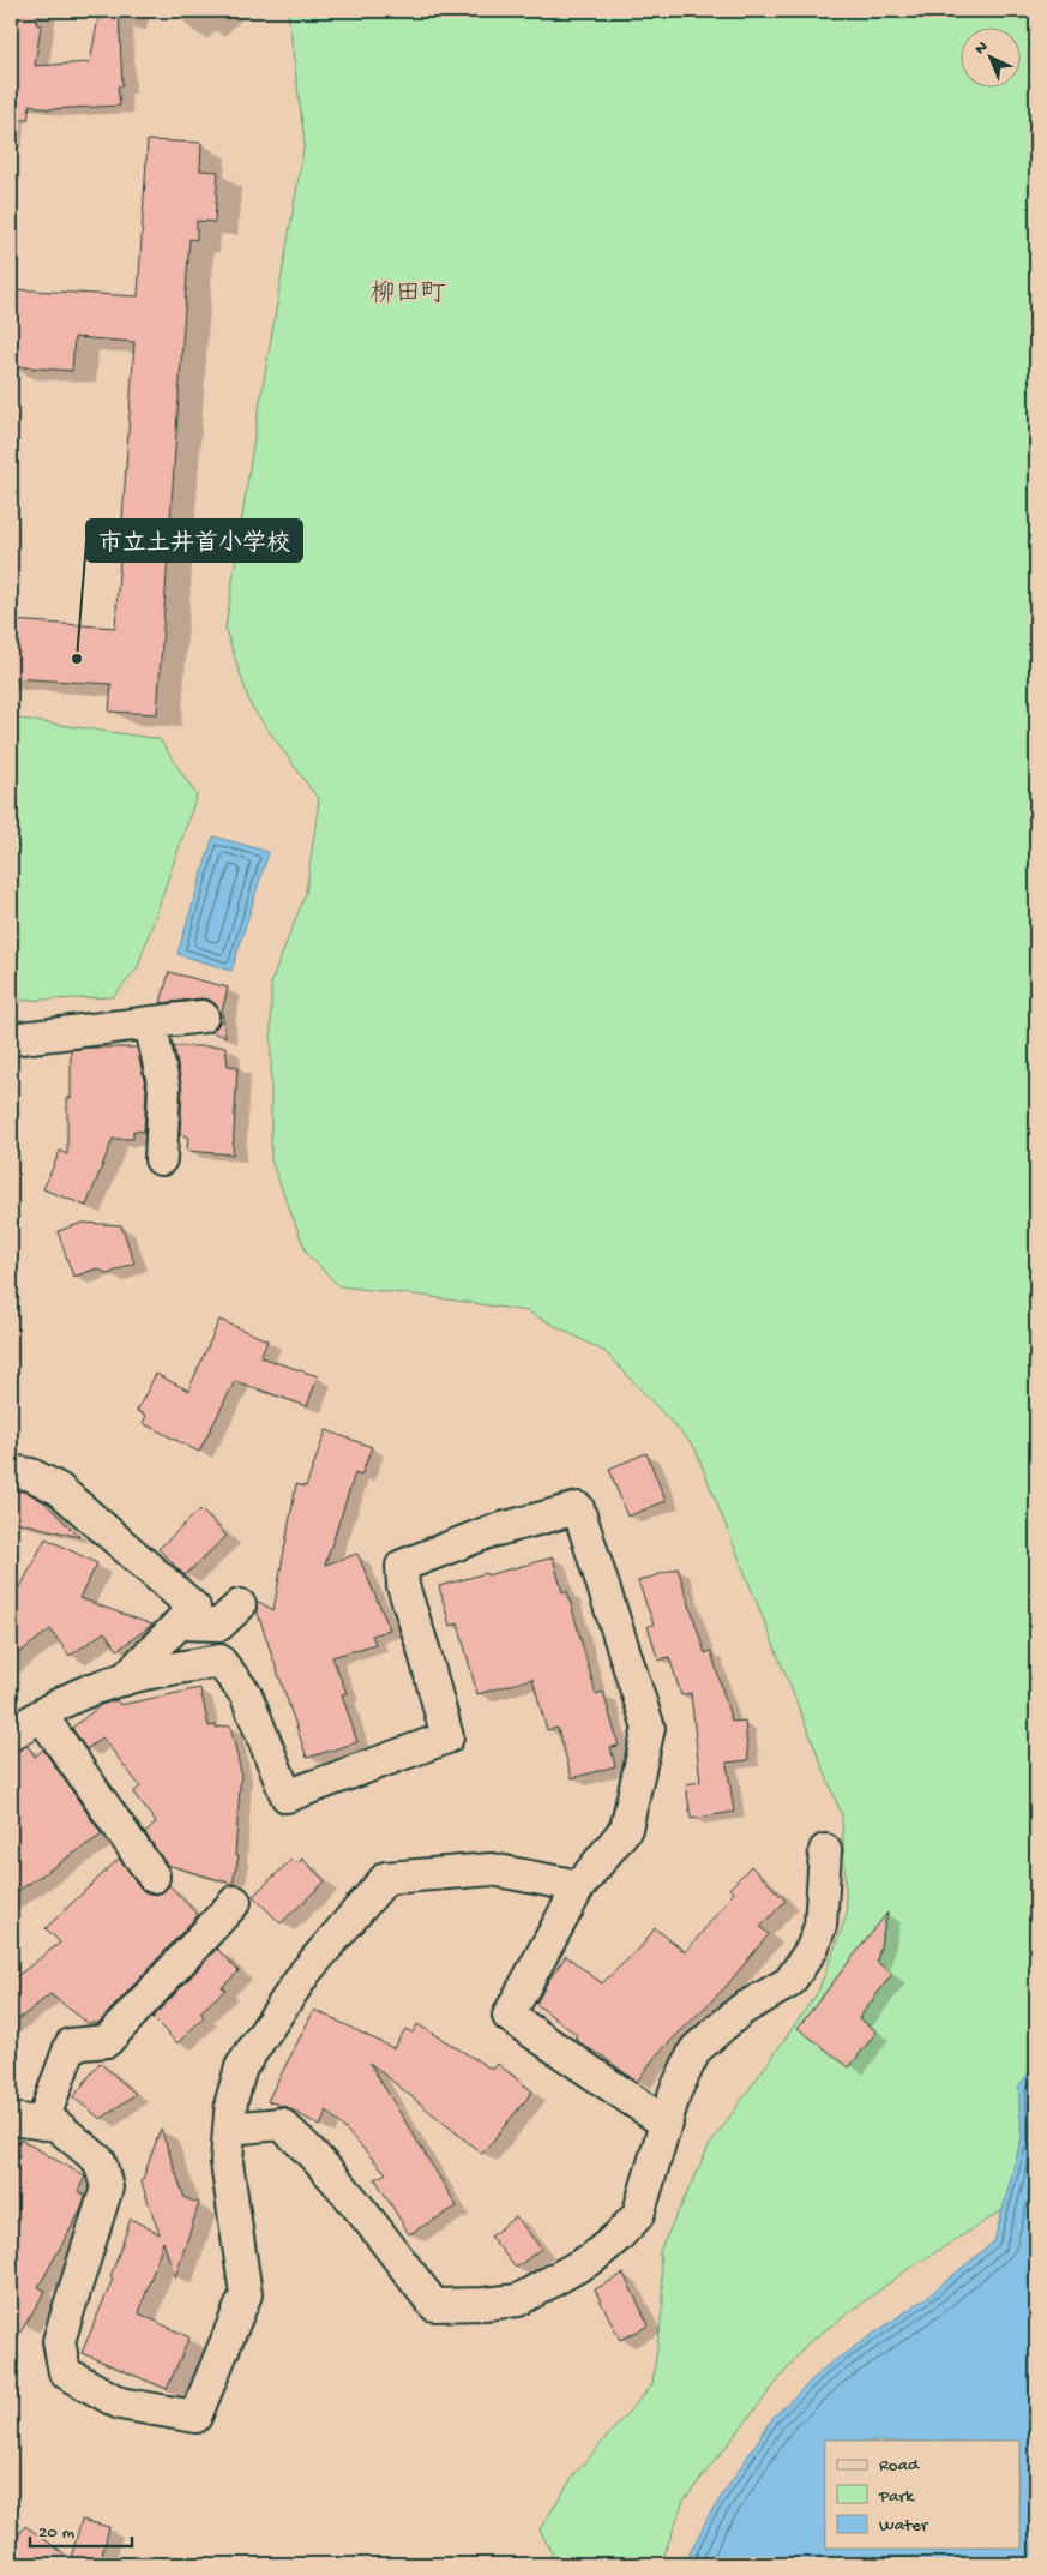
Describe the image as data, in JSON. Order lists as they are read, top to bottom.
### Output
{
  "districts": ["柳田町"],
  "places": ["市立土井首小学校"],
  "legend": ["Road", "Park", "Water"],
  "scale_bar": "20 m",
  "north": "top left"
}
